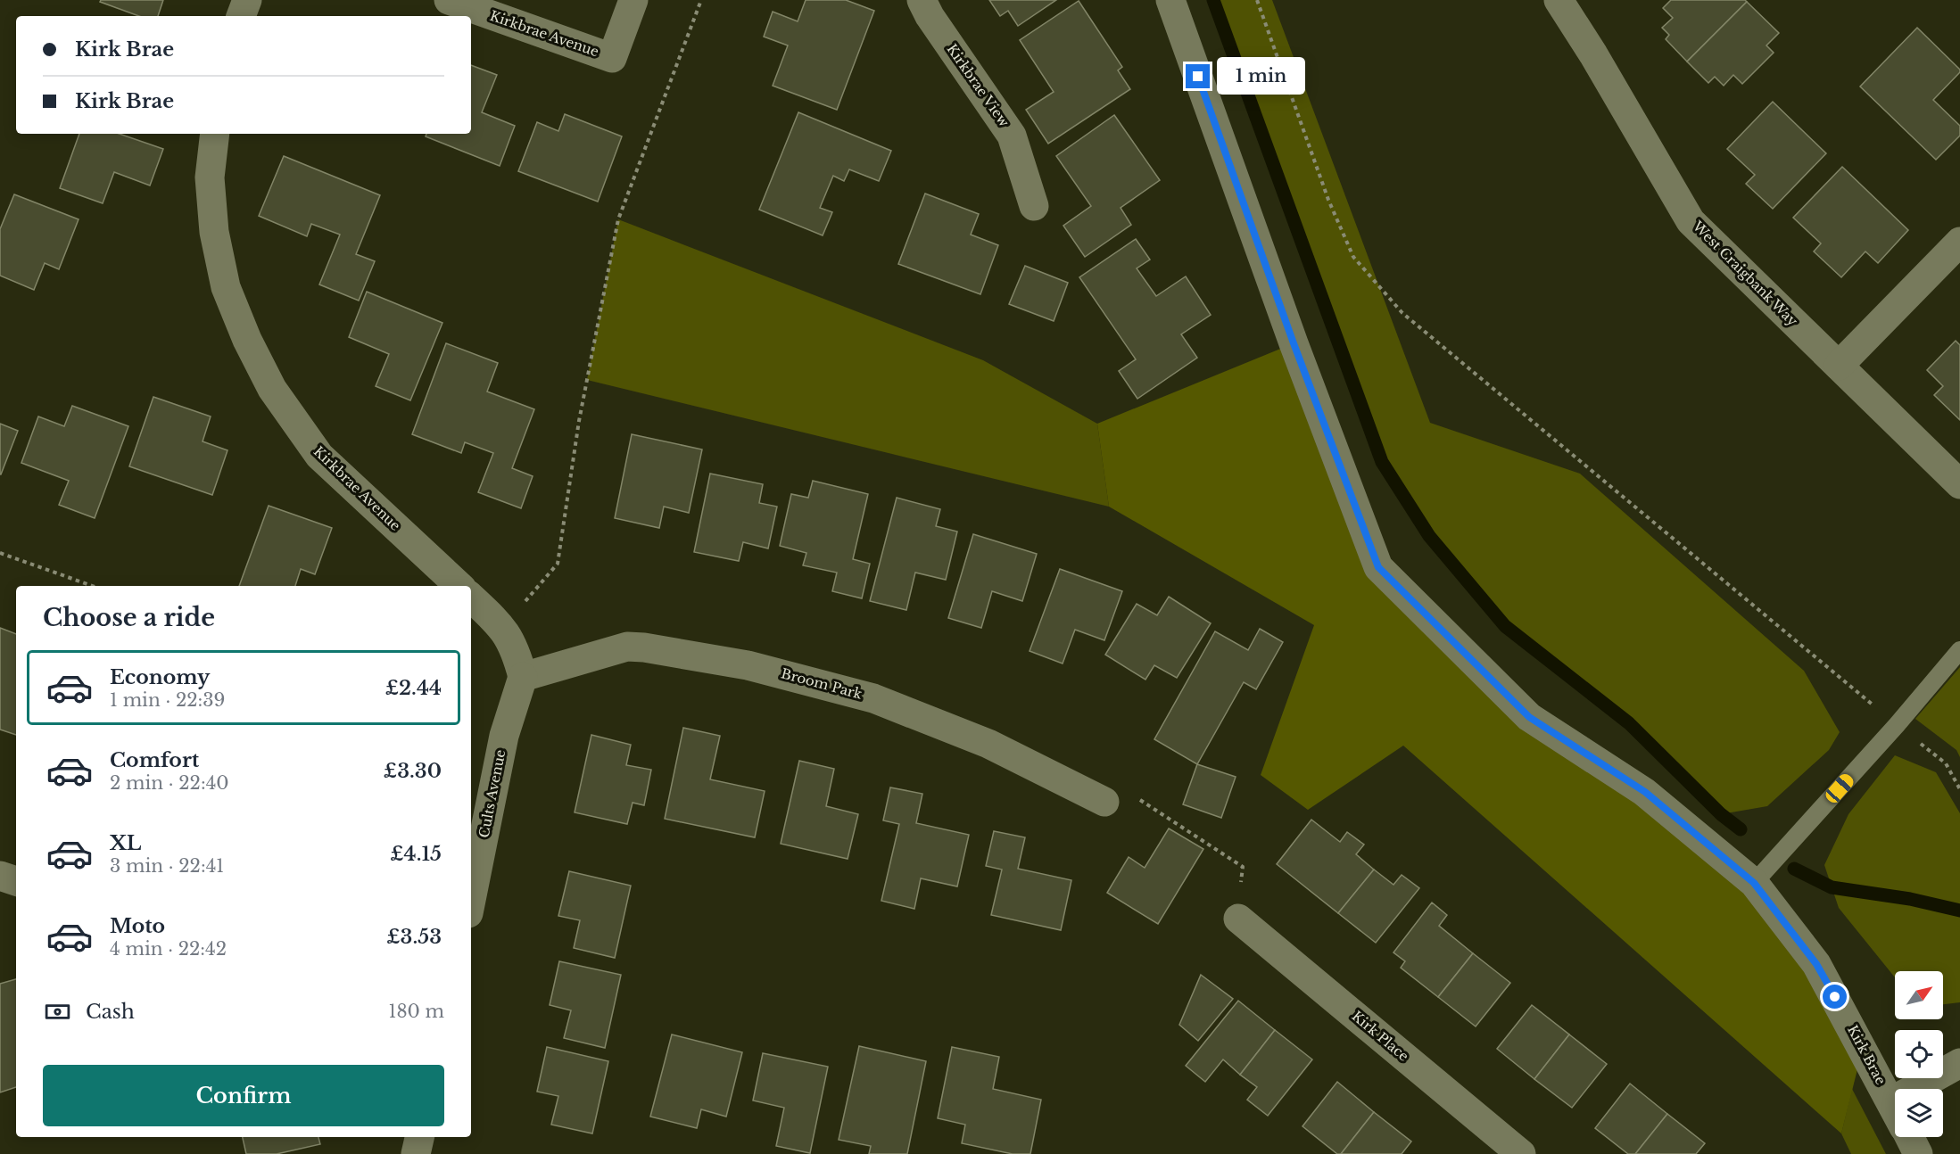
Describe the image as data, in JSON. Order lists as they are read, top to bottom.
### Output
{
  "streets": {
    "street": [
      "Kirkbrae Avenue",
      "Kirkbrae View",
      "West Craigbank Way",
      "Broom Park",
      "Cults Avenue",
      "Kirk Place",
      "Kirk Brae"
    ]
  },
  "crossings": [
    ["Broom Park", "Cults Avenue"]
  ],
  "north": "top right",
  "page": {
    "banner": ["Kirk Brae", "Kirk Brae"],
    "bubble": "1 min",
    "heading": "Choose a ride",
    "list": [
      {
        "name": "Economy",
        "note": "1 min · 22:39",
        "value": "£2.44"
      },
      {
        "name": "Comfort",
        "note": "2 min · 22:40",
        "value": "£3.30"
      },
      {
        "name": "XL",
        "note": "3 min · 22:41",
        "value": "£4.15"
      },
      {
        "name": "Moto",
        "note": "4 min · 22:42",
        "value": "£3.53"
      }
    ],
    "pay": ["Cash", "180 m"],
    "buttons": "Confirm"
  }
}
